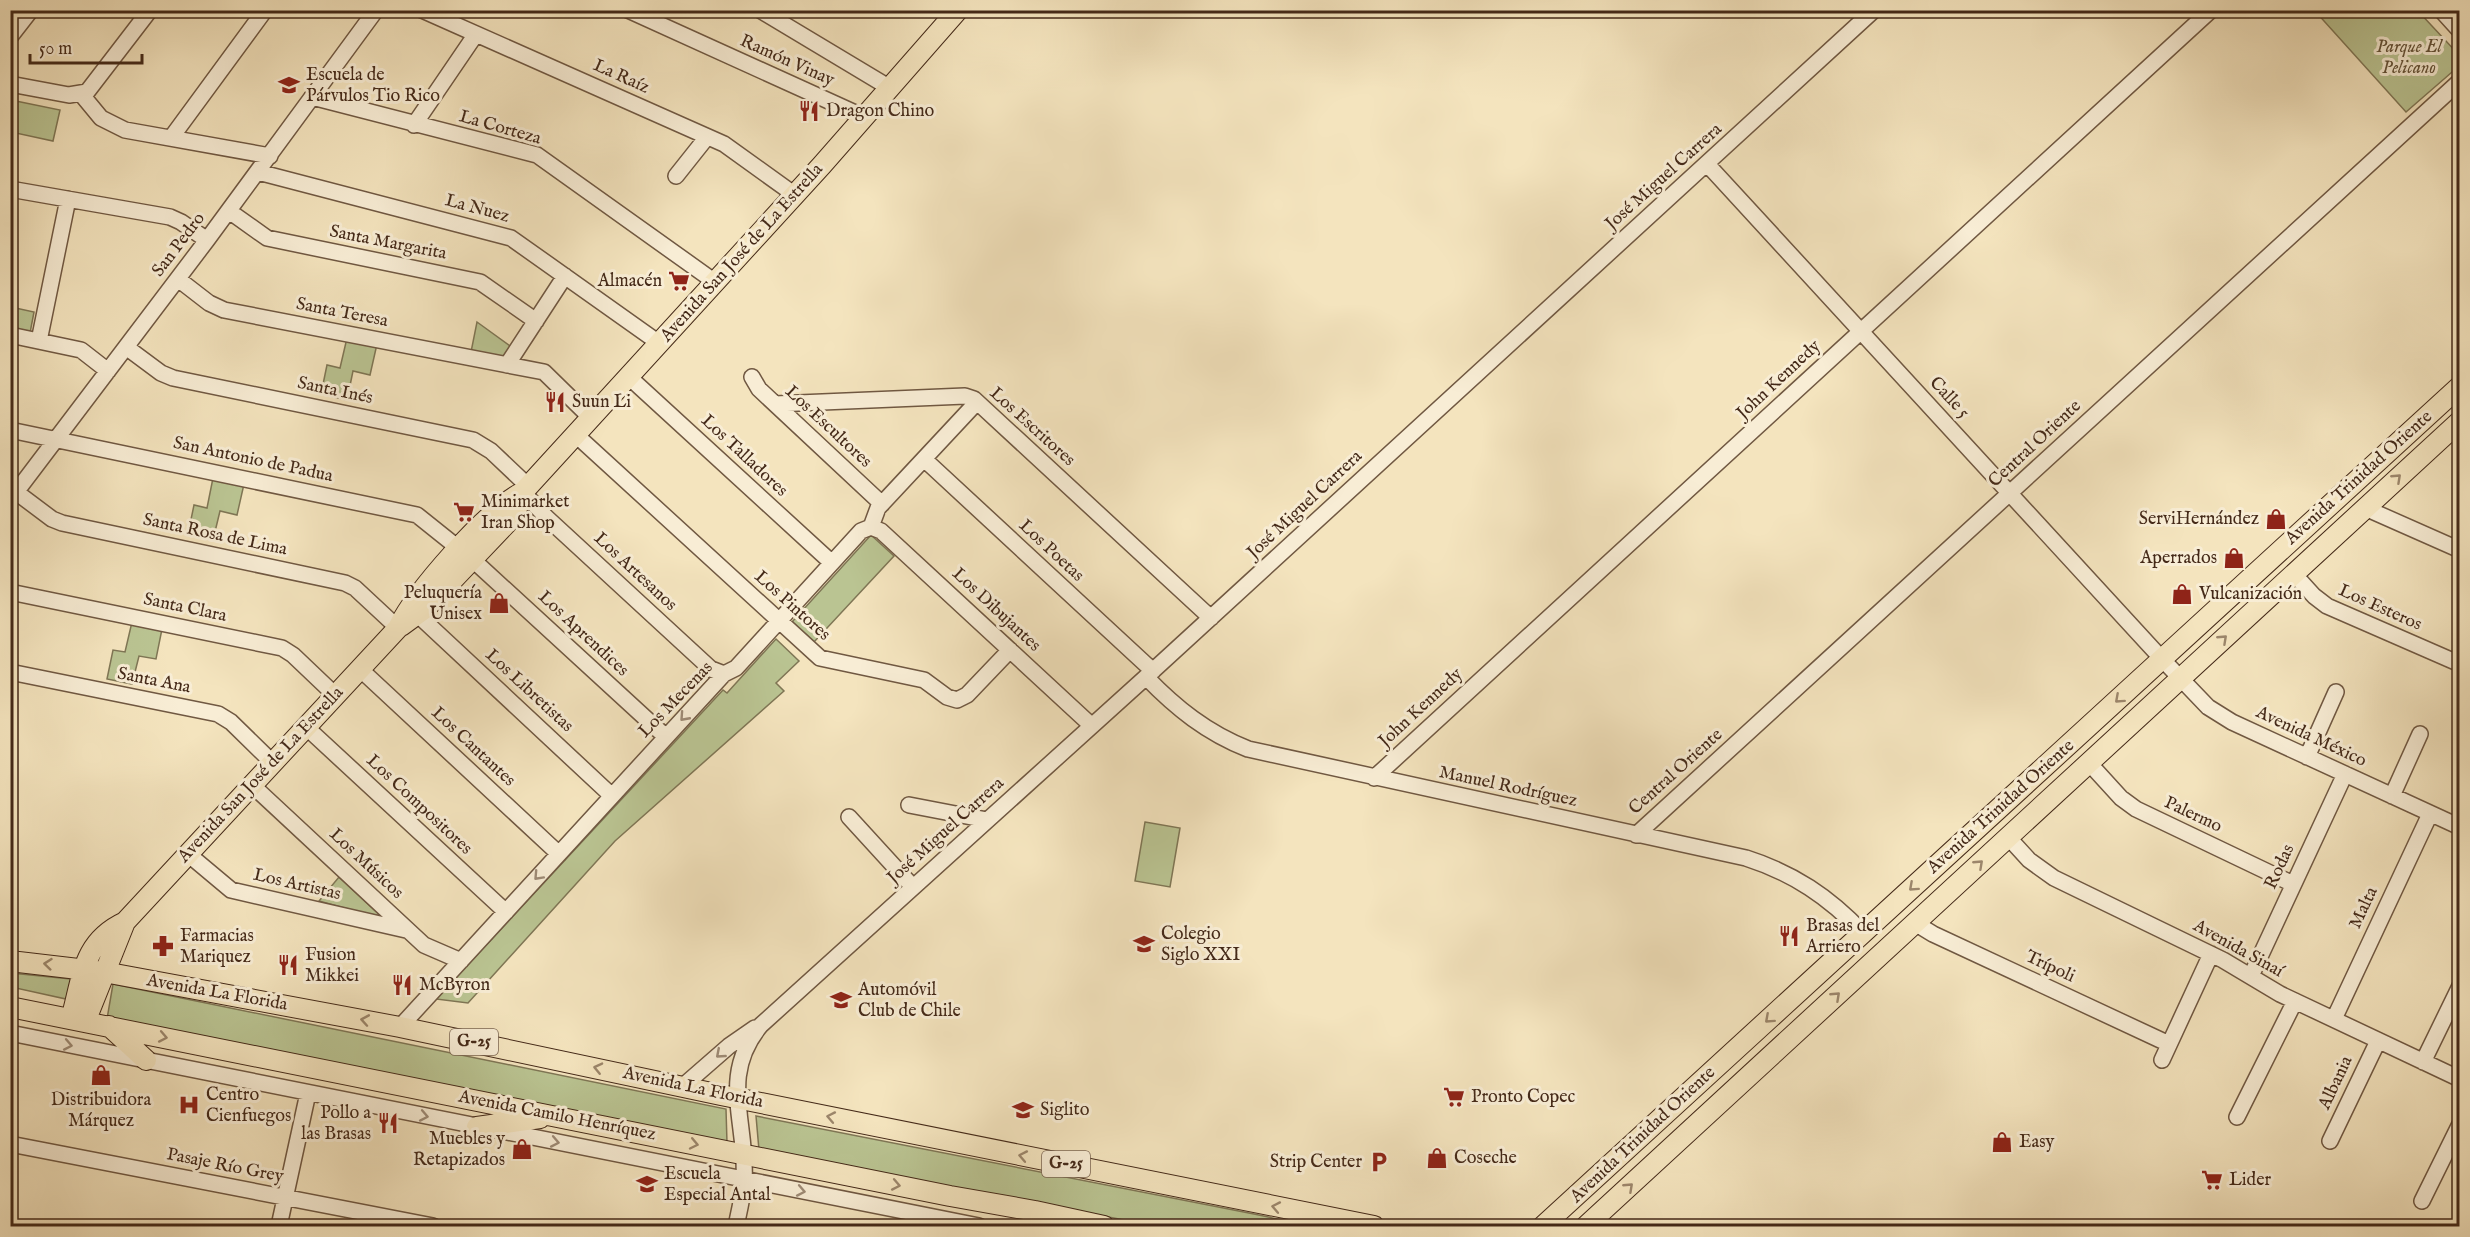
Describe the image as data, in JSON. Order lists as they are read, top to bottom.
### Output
{
  "streets": {
    "main road": [
      "Avenida San José de La Estrella",
      "Avenida Trinidad Oriente",
      "Avenida La Florida",
      "G-25",
      "Avenida Camilo Henríquez"
    ],
    "street": [
      "Ramón Vinay",
      "La Raíz",
      "La Corteza",
      "José Miguel Carrera",
      "La Nuez",
      "Santa Margarita",
      "San Pedro",
      "Santa Teresa",
      "John Kennedy",
      "Santa Inés",
      "Calle 5",
      "Los Escultores",
      "Los Escritores",
      "Central Oriente",
      "Los Talladores",
      "San Antonio de Padua",
      "Santa Rosa de Lima",
      "Los Poetas",
      "Los Artesanos",
      "Los Pintores",
      "Santa Clara",
      "Los Esteros",
      "Los Dibujantes",
      "Los Aprendices",
      "Santa Ana",
      "Los Libretistas",
      "Los Mecenas",
      "Avenida México",
      "Los Cantantes",
      "Manuel Rodríguez",
      "Los Compositores",
      "Palermo",
      "Los Músicos",
      "Rodas",
      "Los Artistas",
      "Malta",
      "Avenida Sinaí",
      "Trípoli",
      "Albania",
      "Pasaje Río Grey"
    ]
  },
  "crossings": [
    ["Ramón Vinay", "Avenida San José de La Estrella"],
    ["La Raíz", "Avenida San José de La Estrella"],
    ["La Corteza", "San Pedro"],
    ["La Corteza", "Avenida San José de La Estrella"],
    ["José Miguel Carrera", "Calle 5"],
    ["José Miguel Carrera", "Los Escritores"],
    ["José Miguel Carrera", "Los Poetas"],
    ["José Miguel Carrera", "Los Dibujantes"],
    ["José Miguel Carrera", "Manuel Rodríguez"],
    ["José Miguel Carrera", "Avenida La Florida"],
    ["José Miguel Carrera", "Avenida Camilo Henríquez"],
    ["La Nuez", "San Pedro"],
    ["La Nuez", "Avenida San José de La Estrella"],
    ["Santa Margarita", "San Pedro"],
    ["San Pedro", "Santa Teresa"],
    ["San Pedro", "Santa Inés"],
    ["San Pedro", "San Antonio de Padua"],
    ["San Pedro", "Santa Rosa de Lima"],
    ["Avenida San José de La Estrella", "Santa Teresa"],
    ["Avenida San José de La Estrella", "Santa Inés"],
    ["Avenida San José de La Estrella", "Los Talladores"],
    ["Avenida San José de La Estrella", "San Antonio de Padua"],
    ["Avenida San José de La Estrella", "Santa Rosa de Lima"],
    ["Avenida San José de La Estrella", "Los Artesanos"],
    ["Avenida San José de La Estrella", "Los Pintores"],
    ["Avenida San José de La Estrella", "Santa Clara"],
    ["Avenida San José de La Estrella", "Los Aprendices"],
    ["Avenida San José de La Estrella", "Santa Ana"],
    ["Avenida San José de La Estrella", "Los Libretistas"],
    ["Avenida San José de La Estrella", "Los Cantantes"],
    ["Avenida San José de La Estrella", "Los Compositores"],
    ["Avenida San José de La Estrella", "Los Músicos"],
    ["Avenida San José de La Estrella", "Los Artistas"],
    ["Avenida San José de La Estrella", "Avenida La Florida"],
    ["Avenida San José de La Estrella", "Avenida Camilo Henríquez"],
    ["John Kennedy", "Calle 5"],
    ["John Kennedy", "Manuel Rodríguez"],
    ["Santa Inés", "Los Artesanos"],
    ["Calle 5", "Central Oriente"],
    ["Calle 5", "Avenida Trinidad Oriente"],
    ["Calle 5", "Avenida México"],
    ["Los Escultores", "Los Escritores"],
    ["Los Escultores", "Los Mecenas"],
    ["Los Escritores", "Los Mecenas"],
    ["Central Oriente", "Manuel Rodríguez"],
    ["Los Talladores", "Los Mecenas"],
    ["San Antonio de Padua", "Los Aprendices"],
    ["Avenida Trinidad Oriente", "Los Esteros"],
    ["Avenida Trinidad Oriente", "Avenida México"],
    ["Avenida Trinidad Oriente", "Manuel Rodríguez"],
    ["Avenida Trinidad Oriente", "Palermo"],
    ["Avenida Trinidad Oriente", "Avenida Sinaí"],
    ["Avenida Trinidad Oriente", "Trípoli"],
    ["Los Poetas", "Los Mecenas"],
    ["Los Poetas", "Manuel Rodríguez"],
    ["Los Artesanos", "Los Mecenas"],
    ["Los Pintores", "Los Dibujantes"],
    ["Los Pintores", "Los Mecenas"],
    ["Los Dibujantes", "Los Mecenas"],
    ["Los Aprendices", "Los Mecenas"],
    ["Los Libretistas", "Los Mecenas"],
    ["Los Mecenas", "Los Cantantes"],
    ["Los Mecenas", "Los Compositores"],
    ["Los Mecenas", "Los Músicos"],
    ["Los Mecenas", "Avenida La Florida"],
    ["Avenida México", "Rodas"],
    ["Avenida México", "Malta"],
    ["Palermo", "Rodas"],
    ["Los Músicos", "Los Artistas"],
    ["Rodas", "Avenida Sinaí"],
    ["Malta", "Avenida Sinaí"],
    ["Avenida Sinaí", "Albania"]
  ],
  "one_way": ["Avenida La Florida", "Avenida Camilo Henríquez"],
  "parks": ["Parque El Pelicano"],
  "places": {
    "school or university": [
      "Escuela de Párvulos Tio Rico",
      "Colegio Siglo XXI",
      "Automóvil Club de Chile",
      "Siglito",
      "Escuela Especial Antal"
    ],
    "restaurant": [
      "Dragon Chino",
      "Suun Li",
      "Brasas del Arriero",
      "Fusion Mikkei",
      "McByron",
      "Pollo a las Brasas"
    ],
    "supermarket": [
      "Almacén",
      "Minimarket Iran Shop",
      "Pronto Copec",
      "Lider"
    ],
    "shop": [
      "ServiHernández",
      "Aperrados",
      "Vulcanización",
      "Peluquería Unisex",
      "Distribuidora Márquez",
      "Easy",
      "Muebles y Retapizados",
      "Coseche"
    ],
    "pharmacy": ["Farmacias Mariquez"],
    "hospital": ["Centro Cienfuegos"],
    "parking": ["Strip Center"]
  },
  "scale_bar": "50 m"
}
